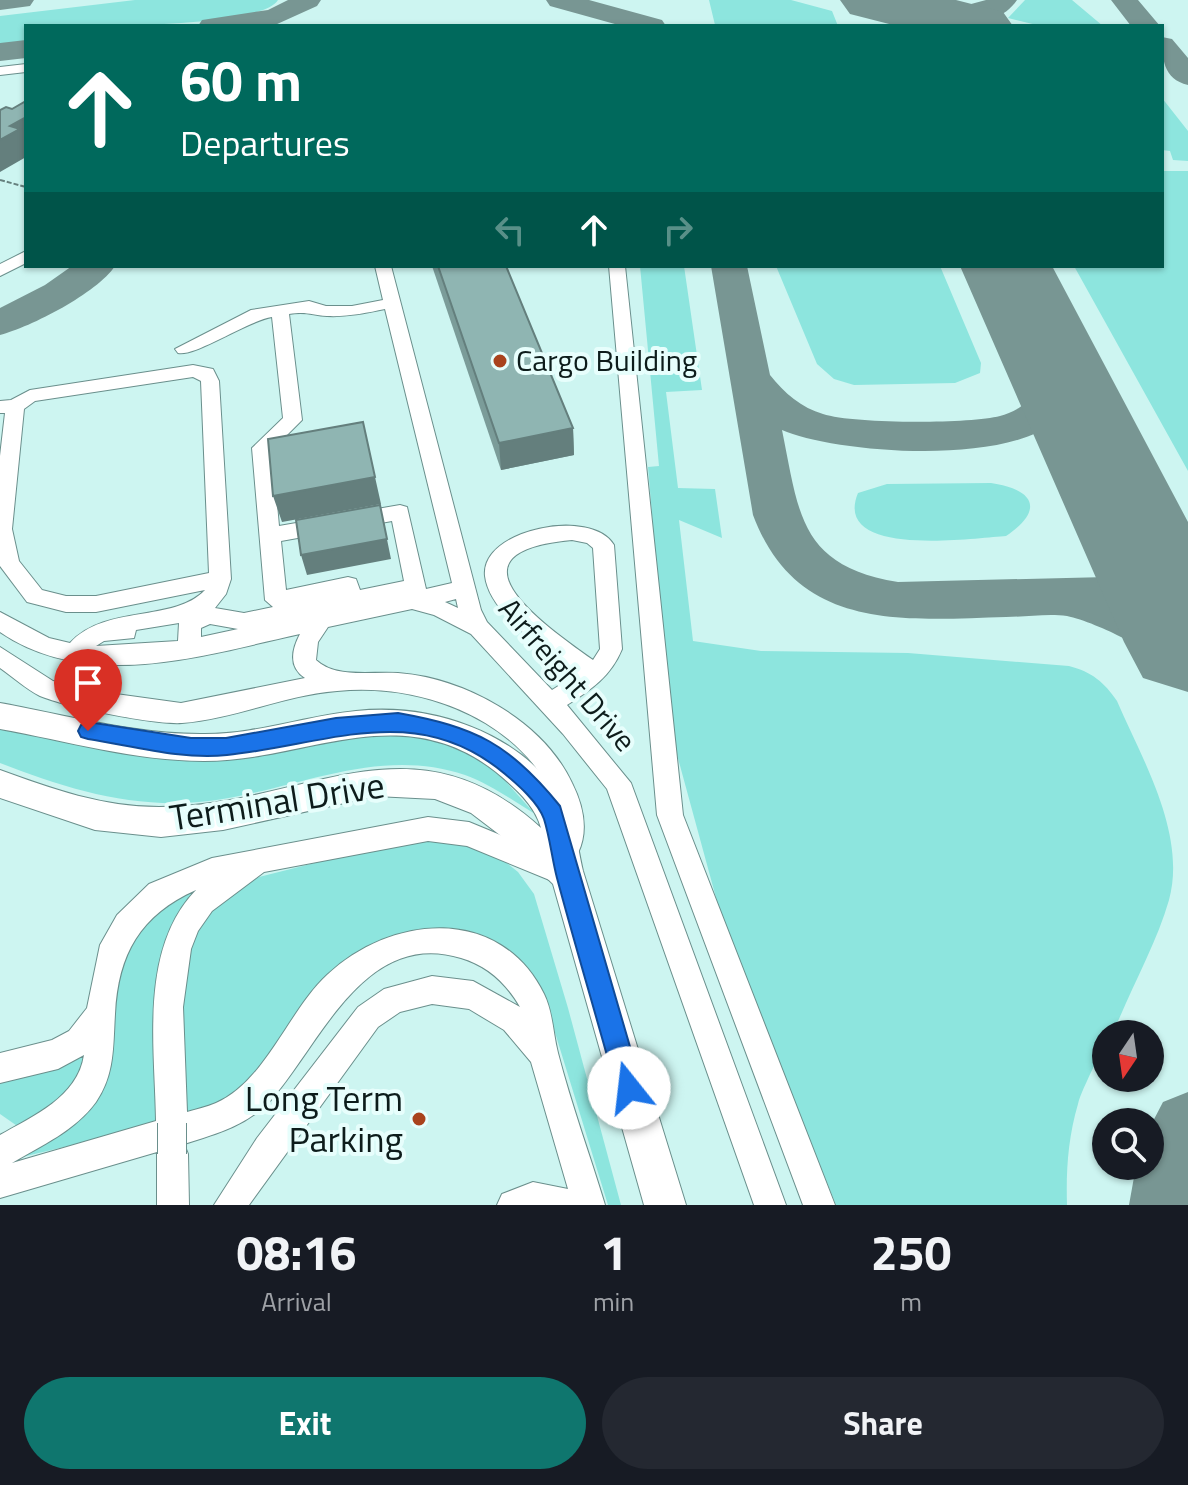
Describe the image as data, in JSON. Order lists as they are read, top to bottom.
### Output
{
  "streets": {
    "main road": ["Terminal Drive"],
    "street": ["Airfreight Drive"]
  },
  "places": ["Cargo Building", "Long Term Parking"],
  "north": "bottom",
  "page": {
    "turn": ["60 m", "Departures"],
    "eta": [
      "08:16",
      "Arrival",
      "1",
      "min",
      "250",
      "m"
    ],
    "buttons": ["Exit", "Share"]
  }
}
